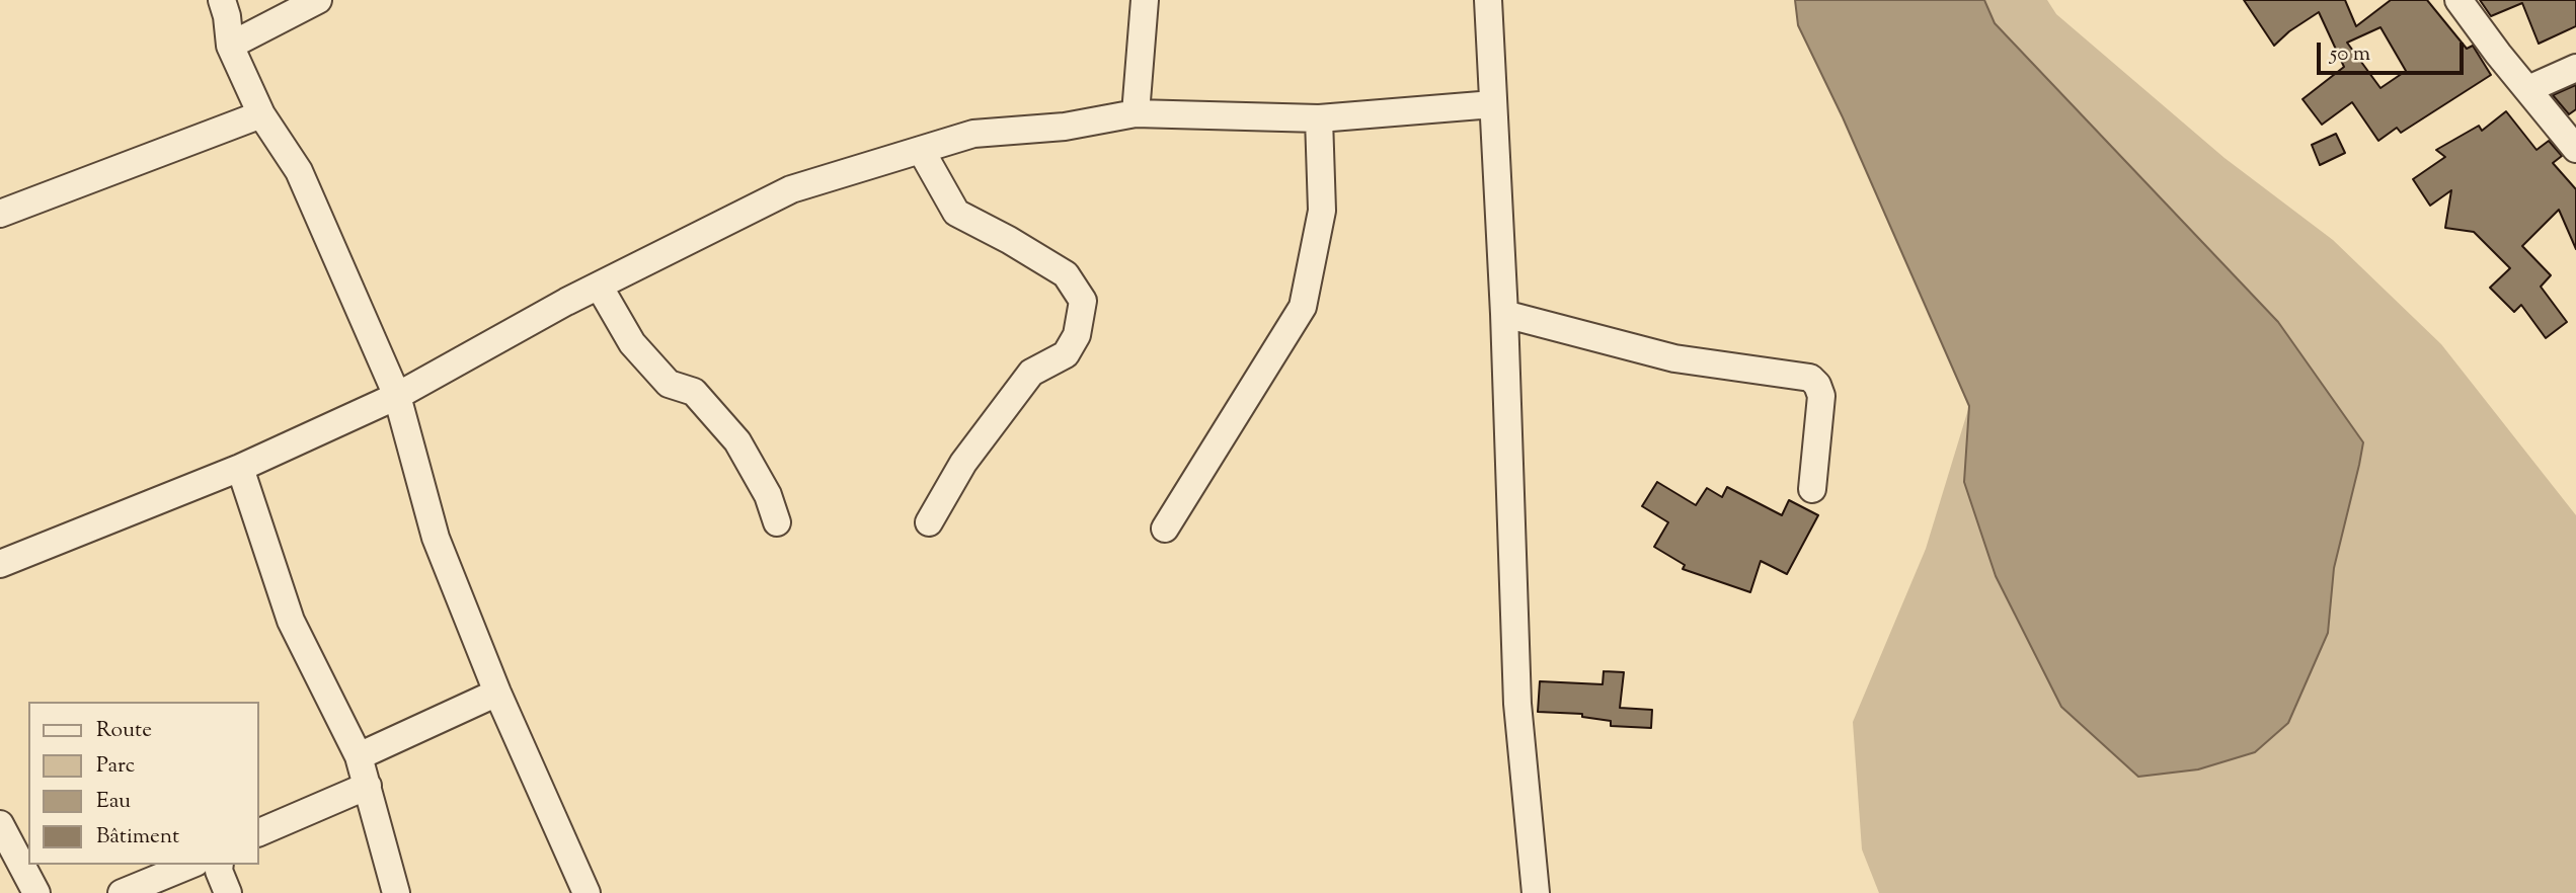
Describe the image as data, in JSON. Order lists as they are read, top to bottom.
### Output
{
  "legend": [
    "Route",
    "Parc",
    "Eau",
    "Bâtiment"
  ],
  "scale_bar": "50 m"
}
